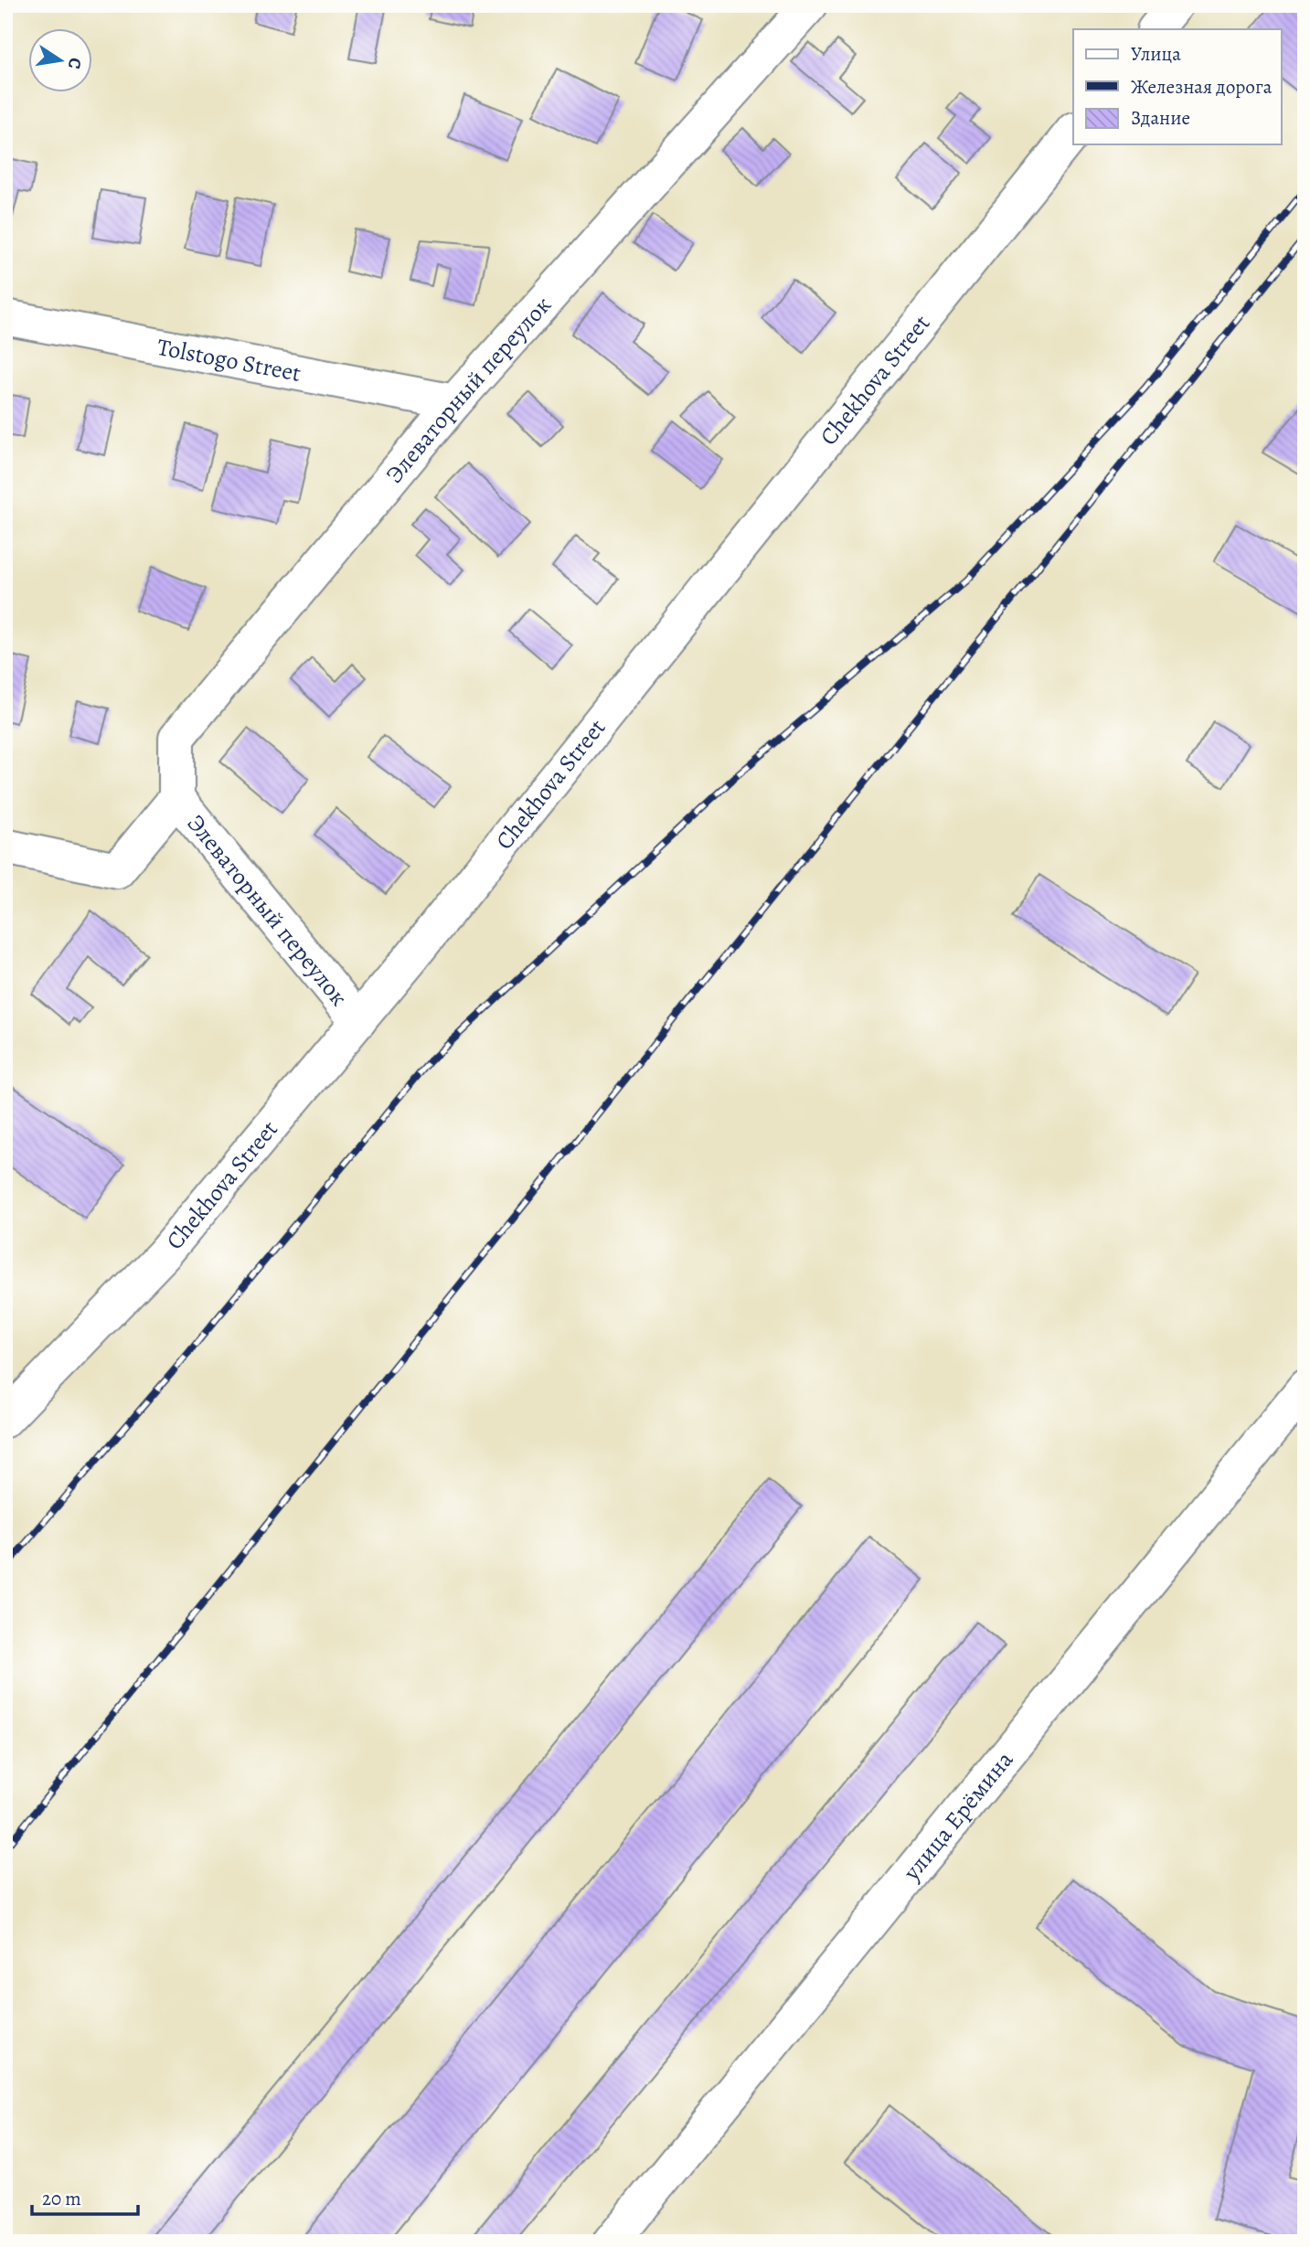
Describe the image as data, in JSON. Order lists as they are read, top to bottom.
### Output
{
  "streets": {
    "street": [
      "Tolstogo Street",
      "Chekhova Street",
      "Элеваторный переулок",
      "улица Ерёмина"
    ]
  },
  "crossings": [
    ["Tolstogo Street", "Элеваторный переулок"],
    ["Chekhova Street", "Элеваторный переулок"]
  ],
  "legend": ["Улица", "Железная дорога", "Здание"],
  "scale_bar": "20 m",
  "north": "right"
}
